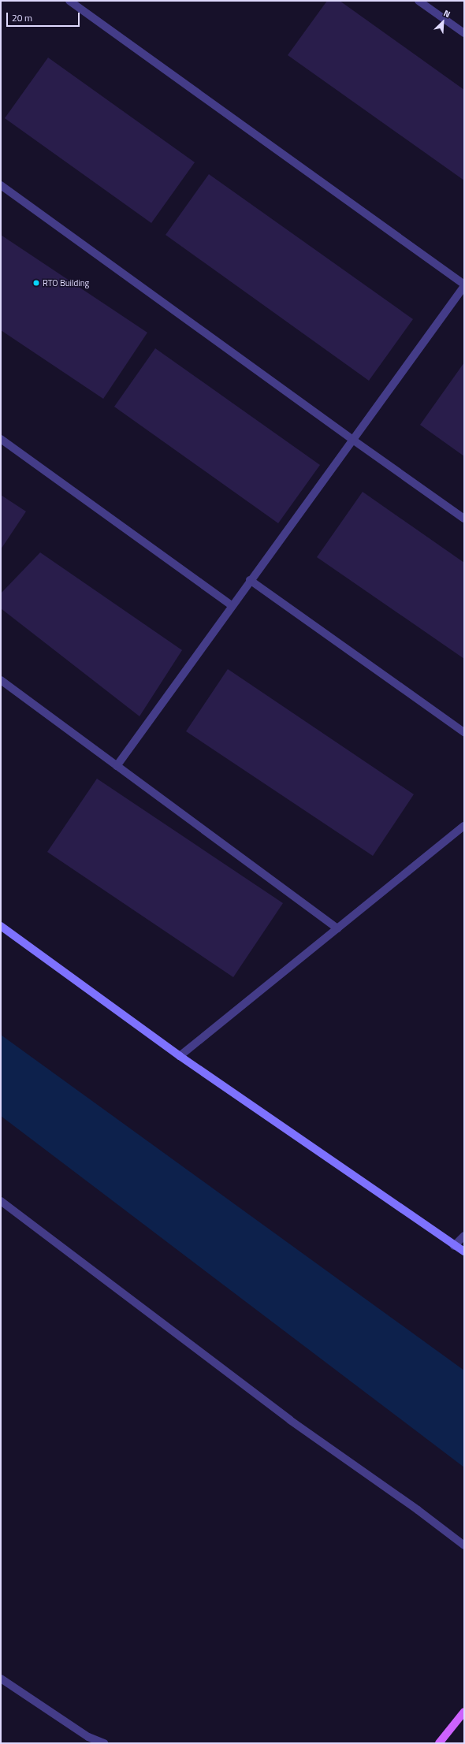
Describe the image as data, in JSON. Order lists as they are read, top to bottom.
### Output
{
  "places": ["RTO Building"],
  "scale_bar": "20 m",
  "north": "top right"
}
